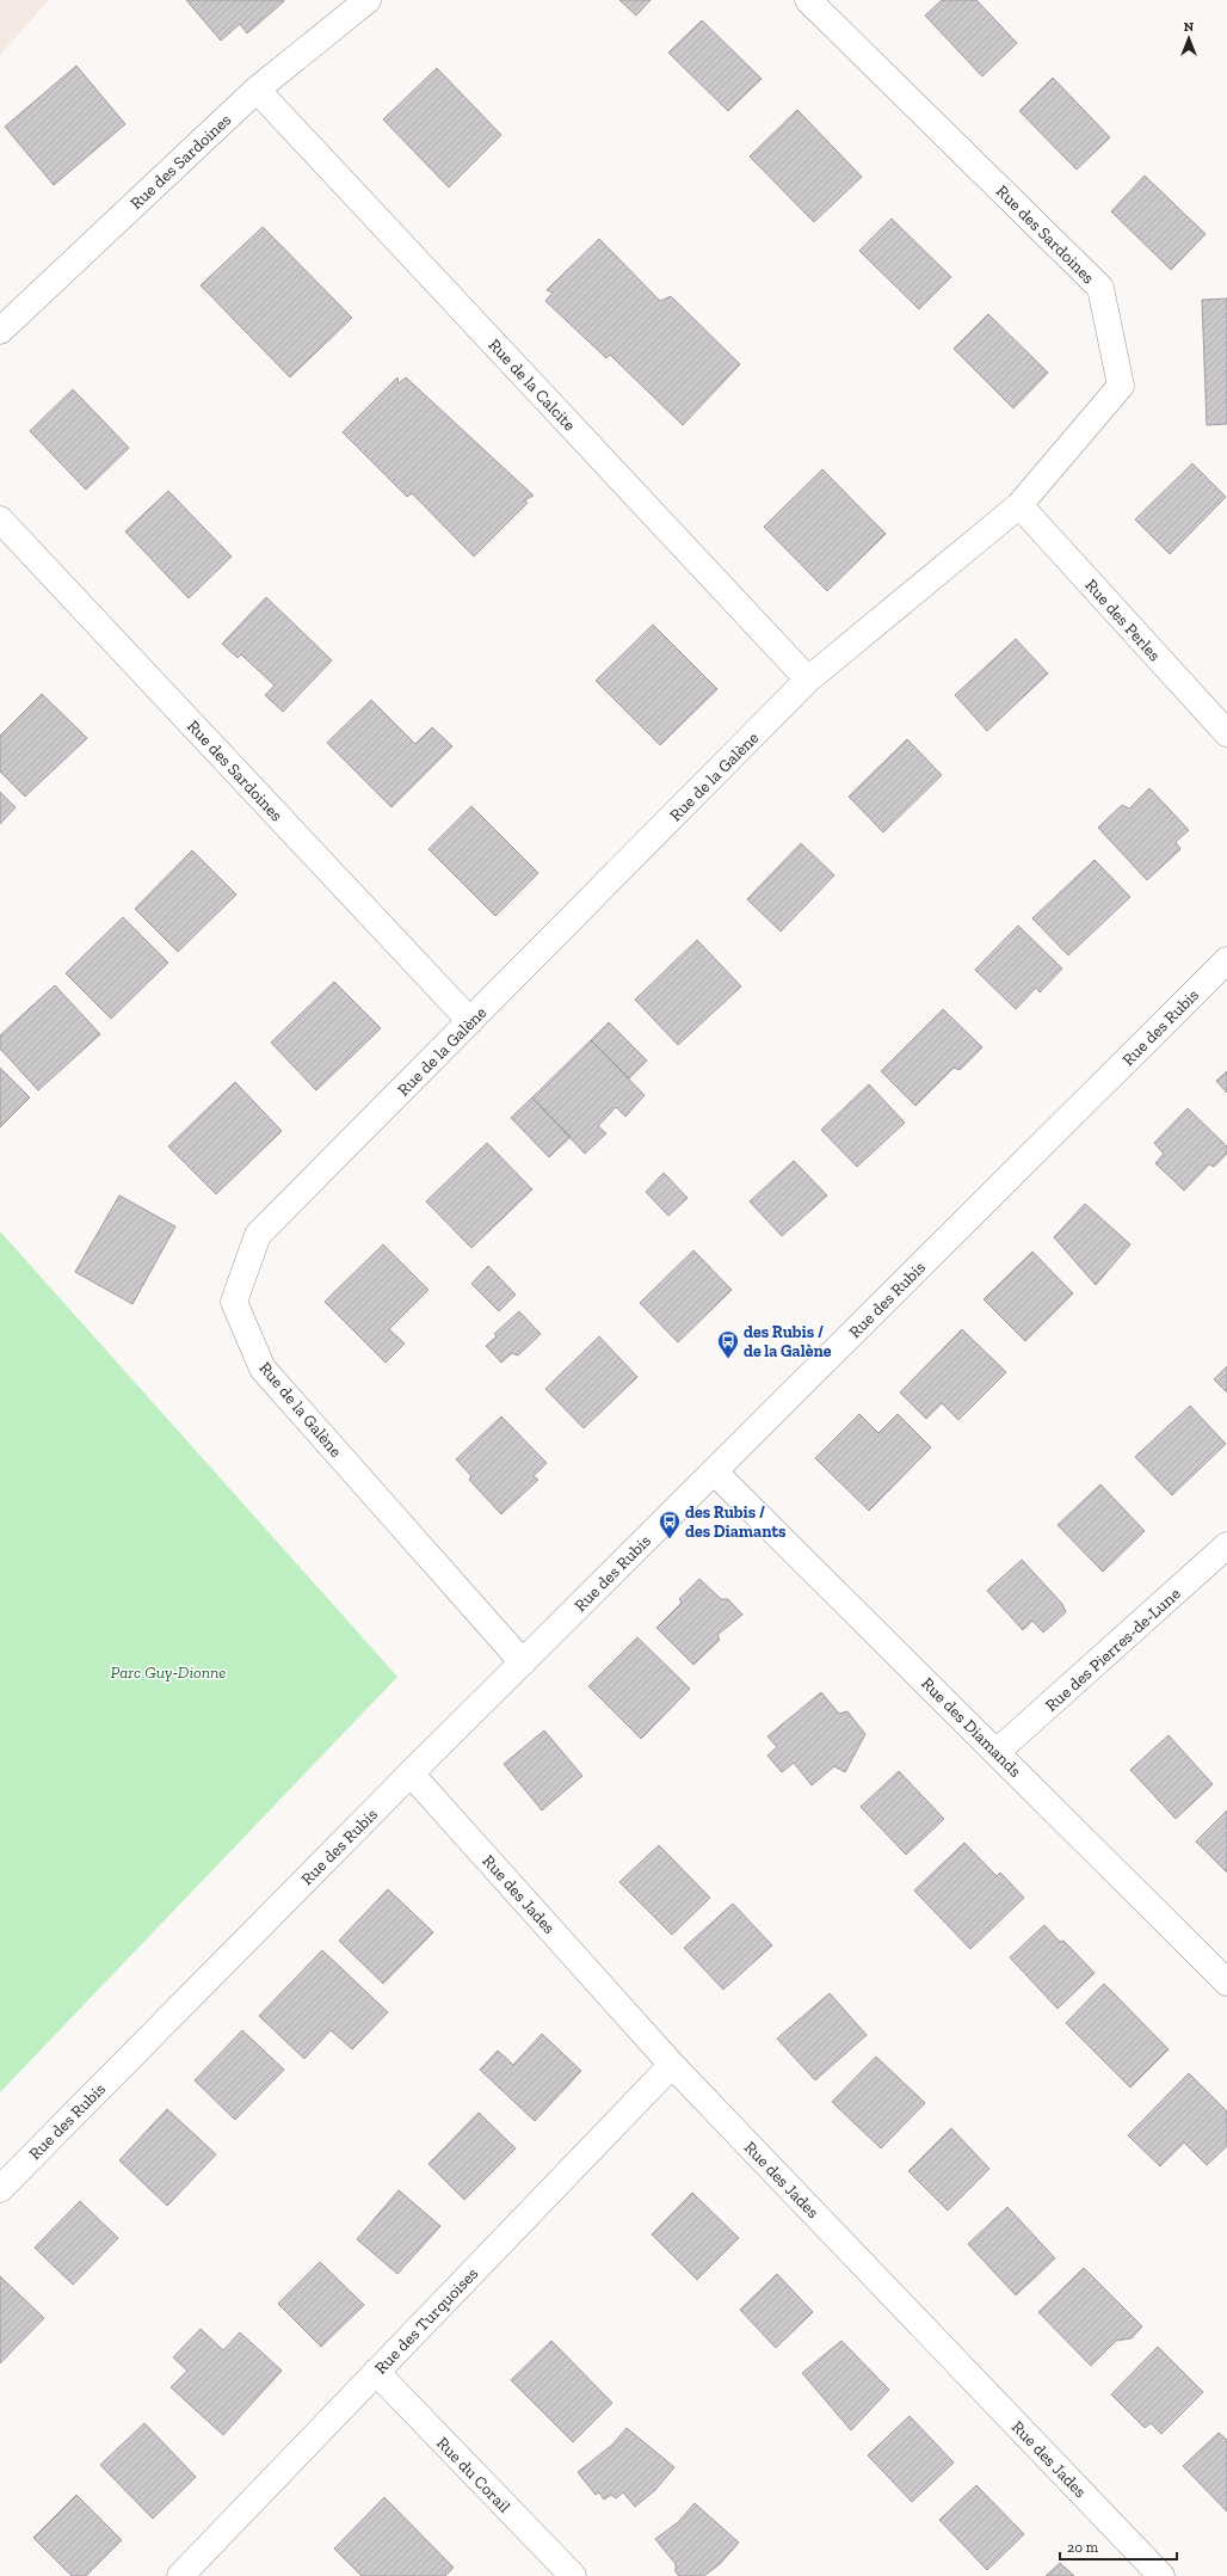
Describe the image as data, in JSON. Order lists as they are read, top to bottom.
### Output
{
  "streets": {
    "street": [
      "Rue des Sardoines",
      "Rue de la Calcite",
      "Rue des Perles",
      "Rue de la Galène",
      "Rue des Rubis",
      "Rue des Pierres-de-Lune",
      "Rue des Diamands",
      "Rue des Jades",
      "Rue des Turquoises",
      "Rue du Corail"
    ]
  },
  "crossings": [
    ["Rue des Sardoines", "Rue de la Calcite"],
    ["Rue des Sardoines", "Rue des Perles"],
    ["Rue des Sardoines", "Rue de la Galène"],
    ["Rue de la Calcite", "Rue de la Galène"],
    ["Rue des Perles", "Rue de la Galène"],
    ["Rue de la Galène", "Rue des Rubis"],
    ["Rue des Rubis", "Rue des Diamands"],
    ["Rue des Rubis", "Rue des Jades"],
    ["Rue des Pierres-de-Lune", "Rue des Diamands"],
    ["Rue des Jades", "Rue des Turquoises"],
    ["Rue des Turquoises", "Rue du Corail"]
  ],
  "parks": ["Parc Guy-Dionne"],
  "places": {
    "bus stop": ["des Rubis / de la Galène", "des Rubis / des Diamants"]
  },
  "scale_bar": "20 m",
  "north": "top"
}
